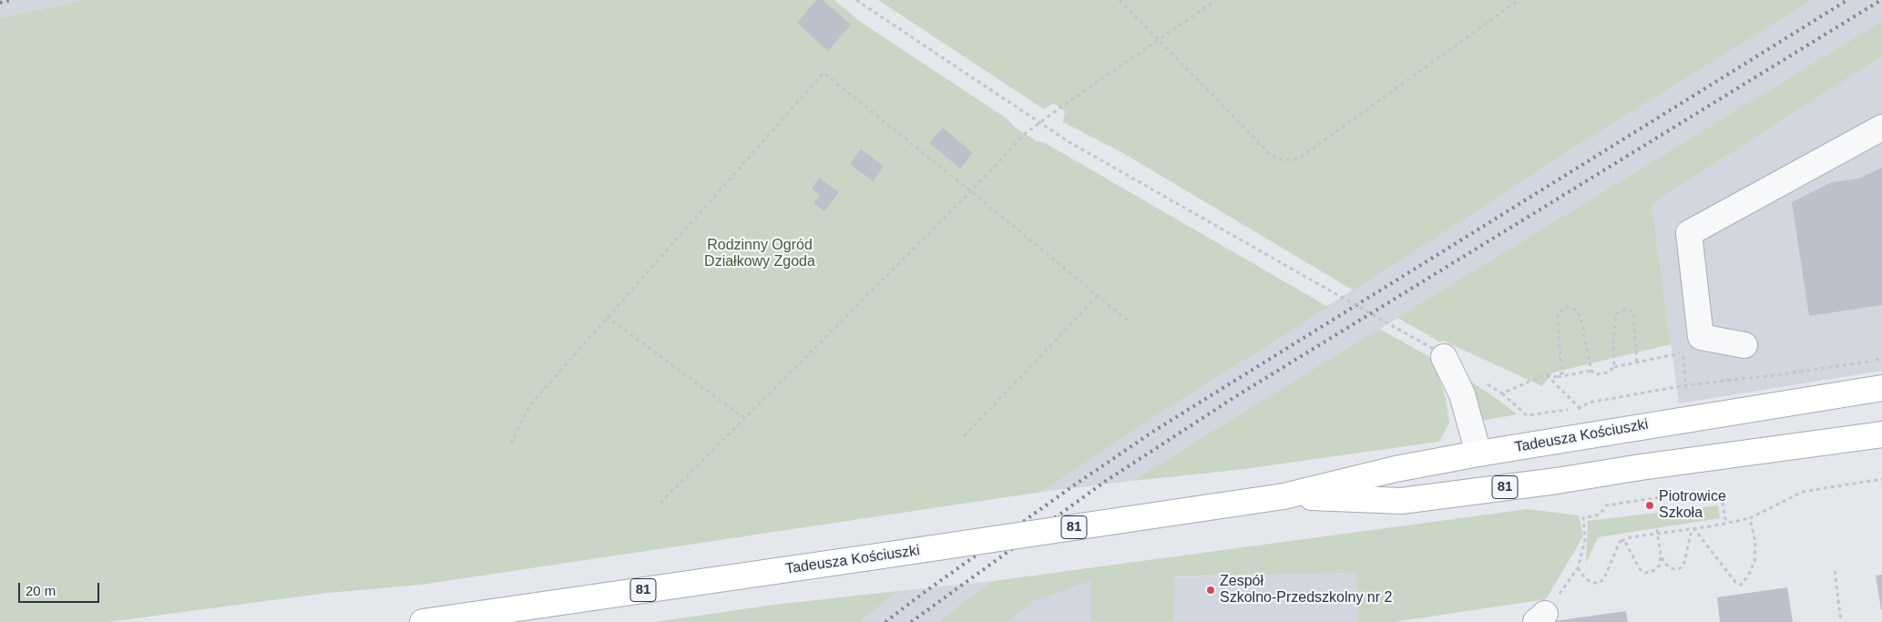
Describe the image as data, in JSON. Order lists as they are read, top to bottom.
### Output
{
  "streets": {
    "main road": ["Tadeusza Kościuszki", "81"]
  },
  "parks": ["Rodzinny Ogród Działkowy Zgoda"],
  "places": ["Piotrowice Szkoła", "Zespół Szkolno-Przedszkolny nr 2"],
  "scale_bar": "20 m"
}
